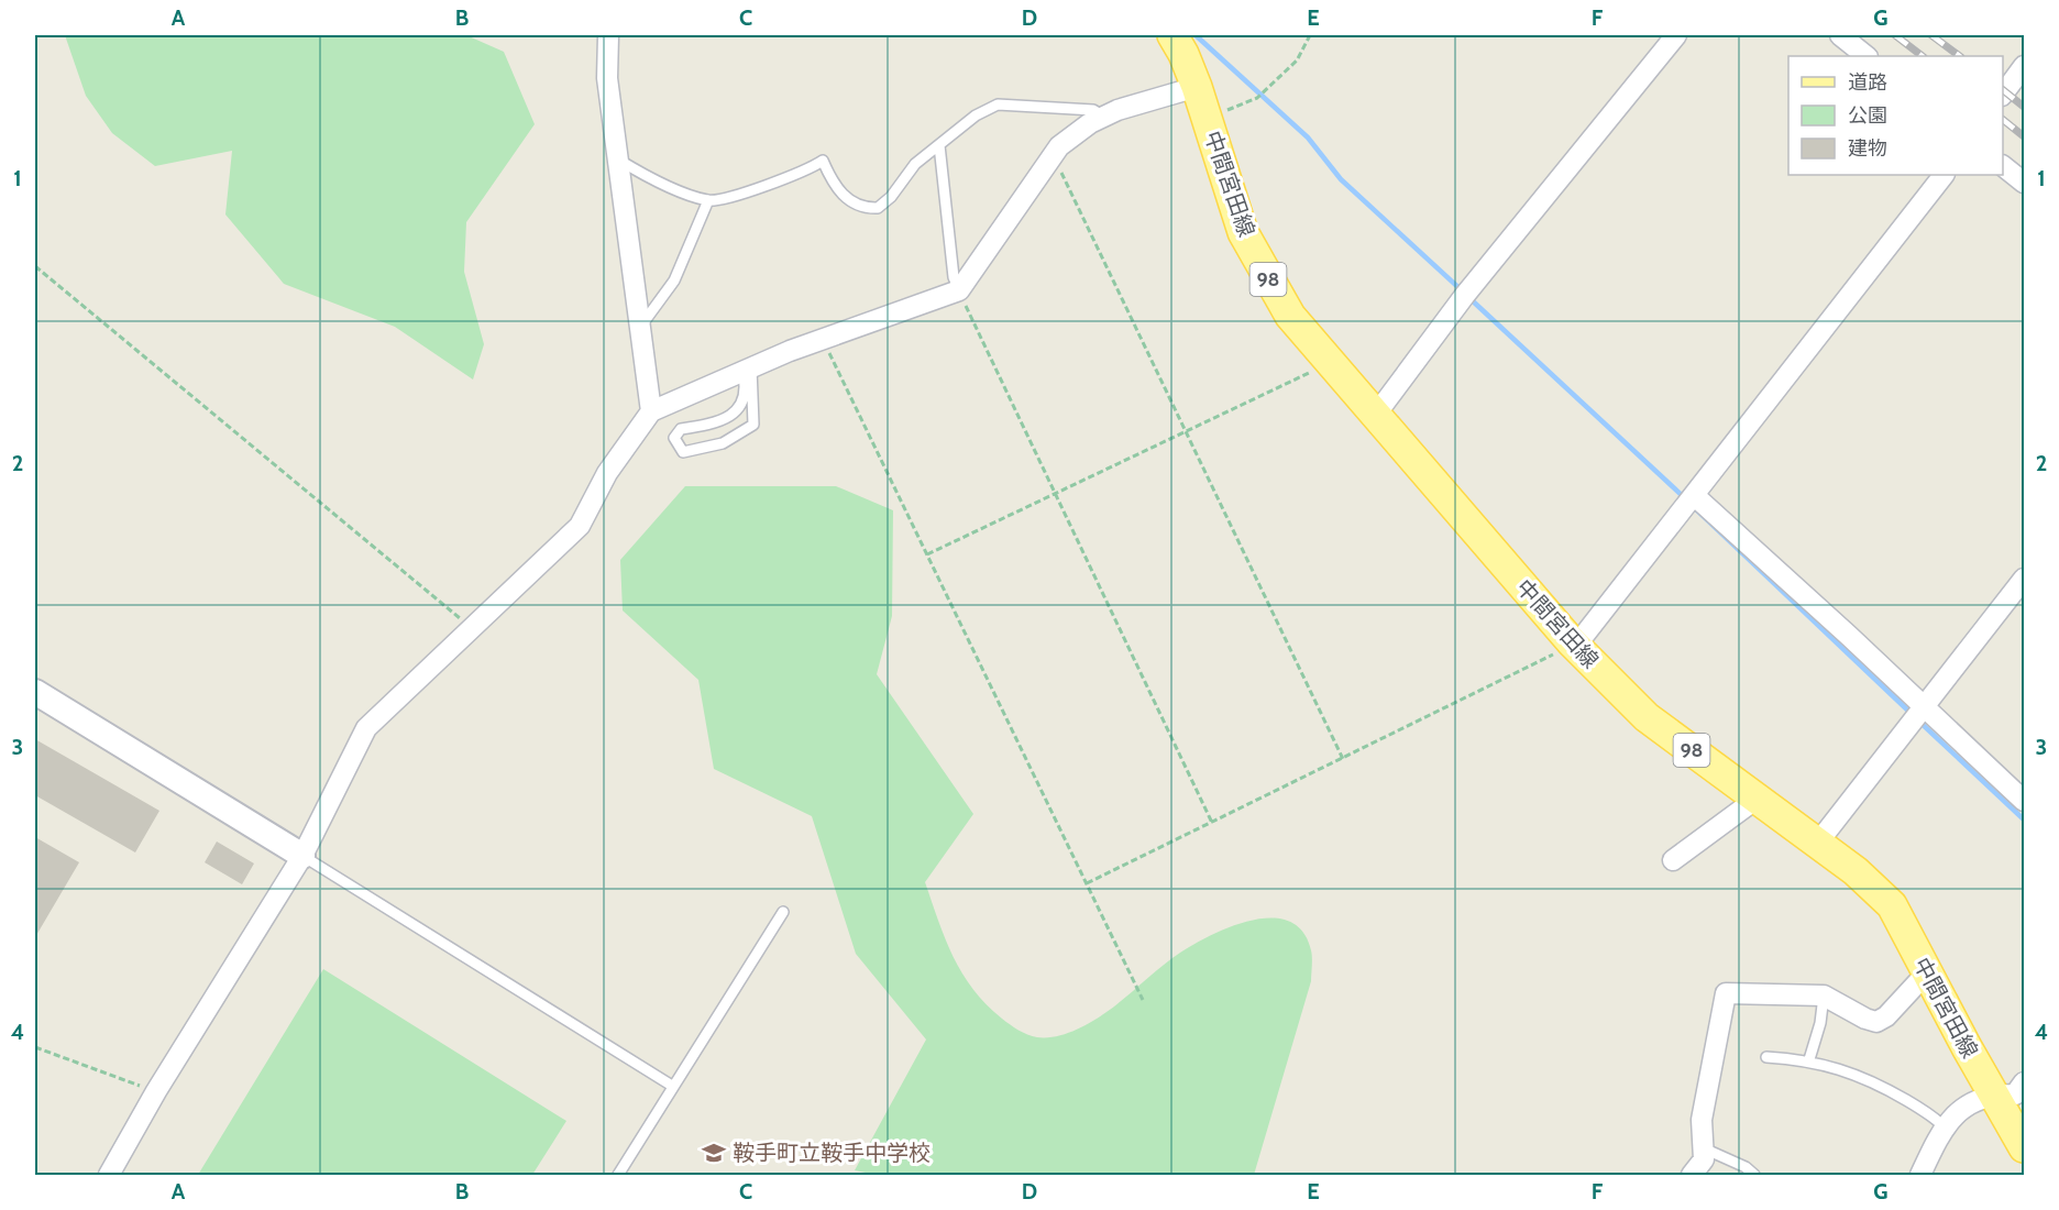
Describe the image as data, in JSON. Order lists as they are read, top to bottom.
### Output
{
  "streets": {
    "main road": ["中間宮田線", "98"]
  },
  "places": {
    "school or university": ["鞍手町立鞍手中学校"]
  },
  "legend": ["道路", "公園", "建物"],
  "grid": {
    "columns": [
      "A",
      "B",
      "C",
      "D",
      "E",
      "F",
      "G"
    ],
    "rows": [
      "1",
      "2",
      "3",
      "4"
    ]
  }
}
